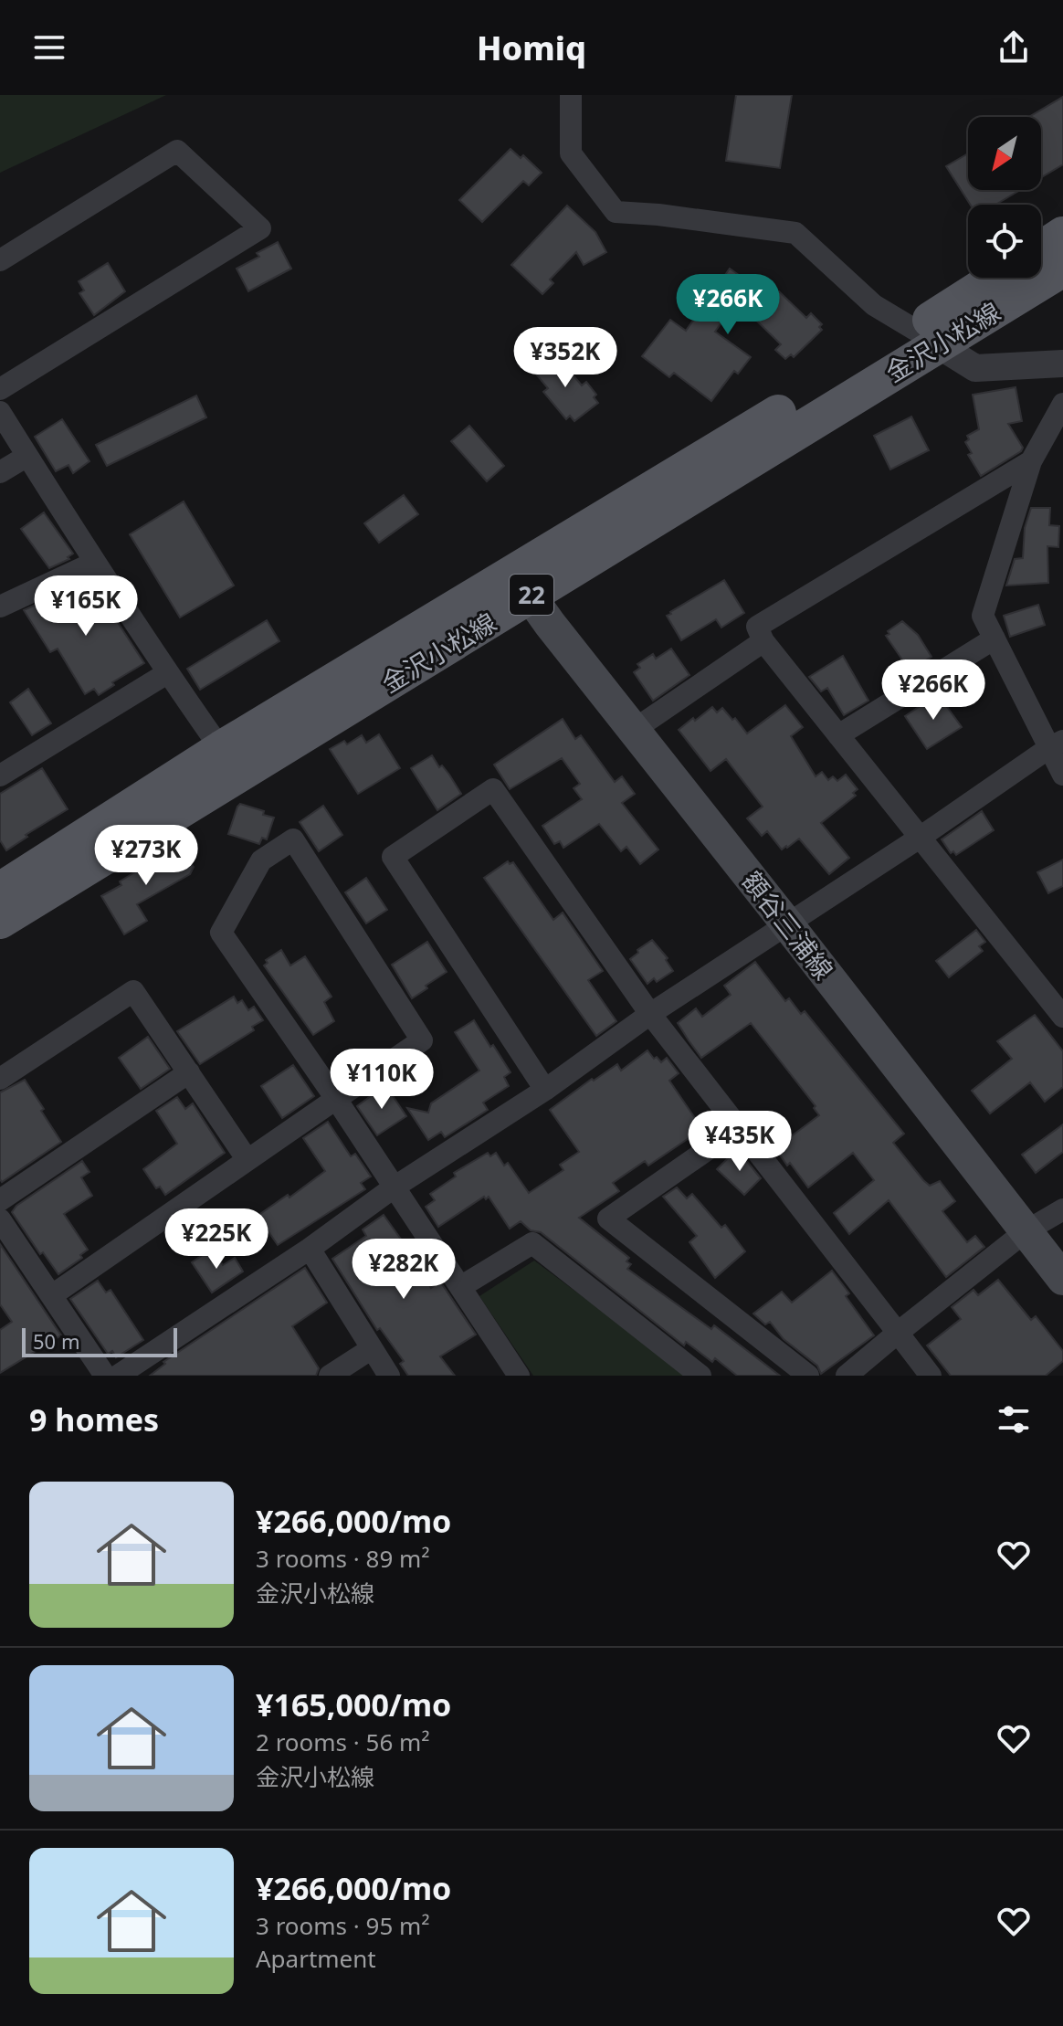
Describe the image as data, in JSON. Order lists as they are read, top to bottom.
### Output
{
  "streets": {
    "main road": ["金沢小松線", "22", "額谷三浦線"]
  },
  "crossings": [
    ["金沢小松線", "額谷三浦線"]
  ],
  "scale_bar": "50 m",
  "north": "bottom left",
  "page": {
    "header": "Homiq",
    "price": [
      "¥266K",
      "¥352K",
      "¥165K",
      "¥266K",
      "¥273K",
      "¥110K",
      "¥435K",
      "¥225K",
      "¥282K"
    ],
    "scale": "50 m",
    "heading": "9 homes",
    "list": [
      {
        "name": "¥266,000/mo",
        "note": "3 rooms · 89 m² · 金沢小松線"
      },
      {
        "name": "¥165,000/mo",
        "note": "2 rooms · 56 m² · 金沢小松線"
      },
      {
        "name": "¥266,000/mo",
        "note": "3 rooms · 95 m² · Apartment"
      }
    ]
  }
}
